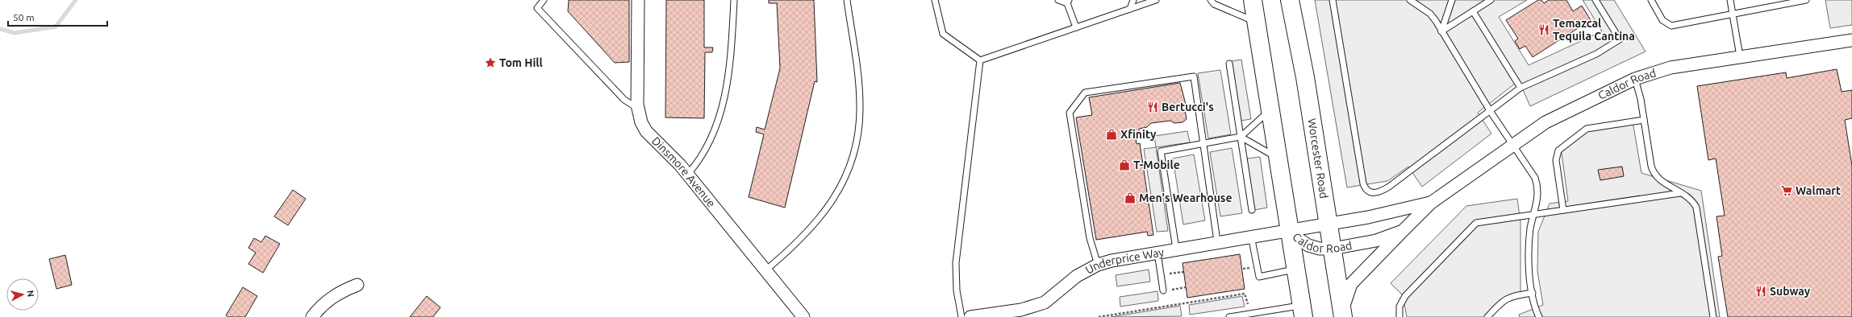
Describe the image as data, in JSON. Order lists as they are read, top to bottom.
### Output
{
  "streets": {
    "highway": ["Worcester Road"],
    "street": ["Caldor Road", "Dinsmore Avenue", "Underprice Way"]
  },
  "crossings": [
    ["Caldor Road", "Worcester Road"],
    ["Caldor Road", "Underprice Way"]
  ],
  "places": {
    "restaurant": ["Temazcal Tequila Cantina", "Bertucci's", "Subway"],
    "place": ["Tom Hill"],
    "shop": ["Xfinity", "T-Mobile", "Men's Wearhouse"],
    "supermarket": ["Walmart"]
  },
  "scale_bar": "50 m",
  "north": "right"
}
